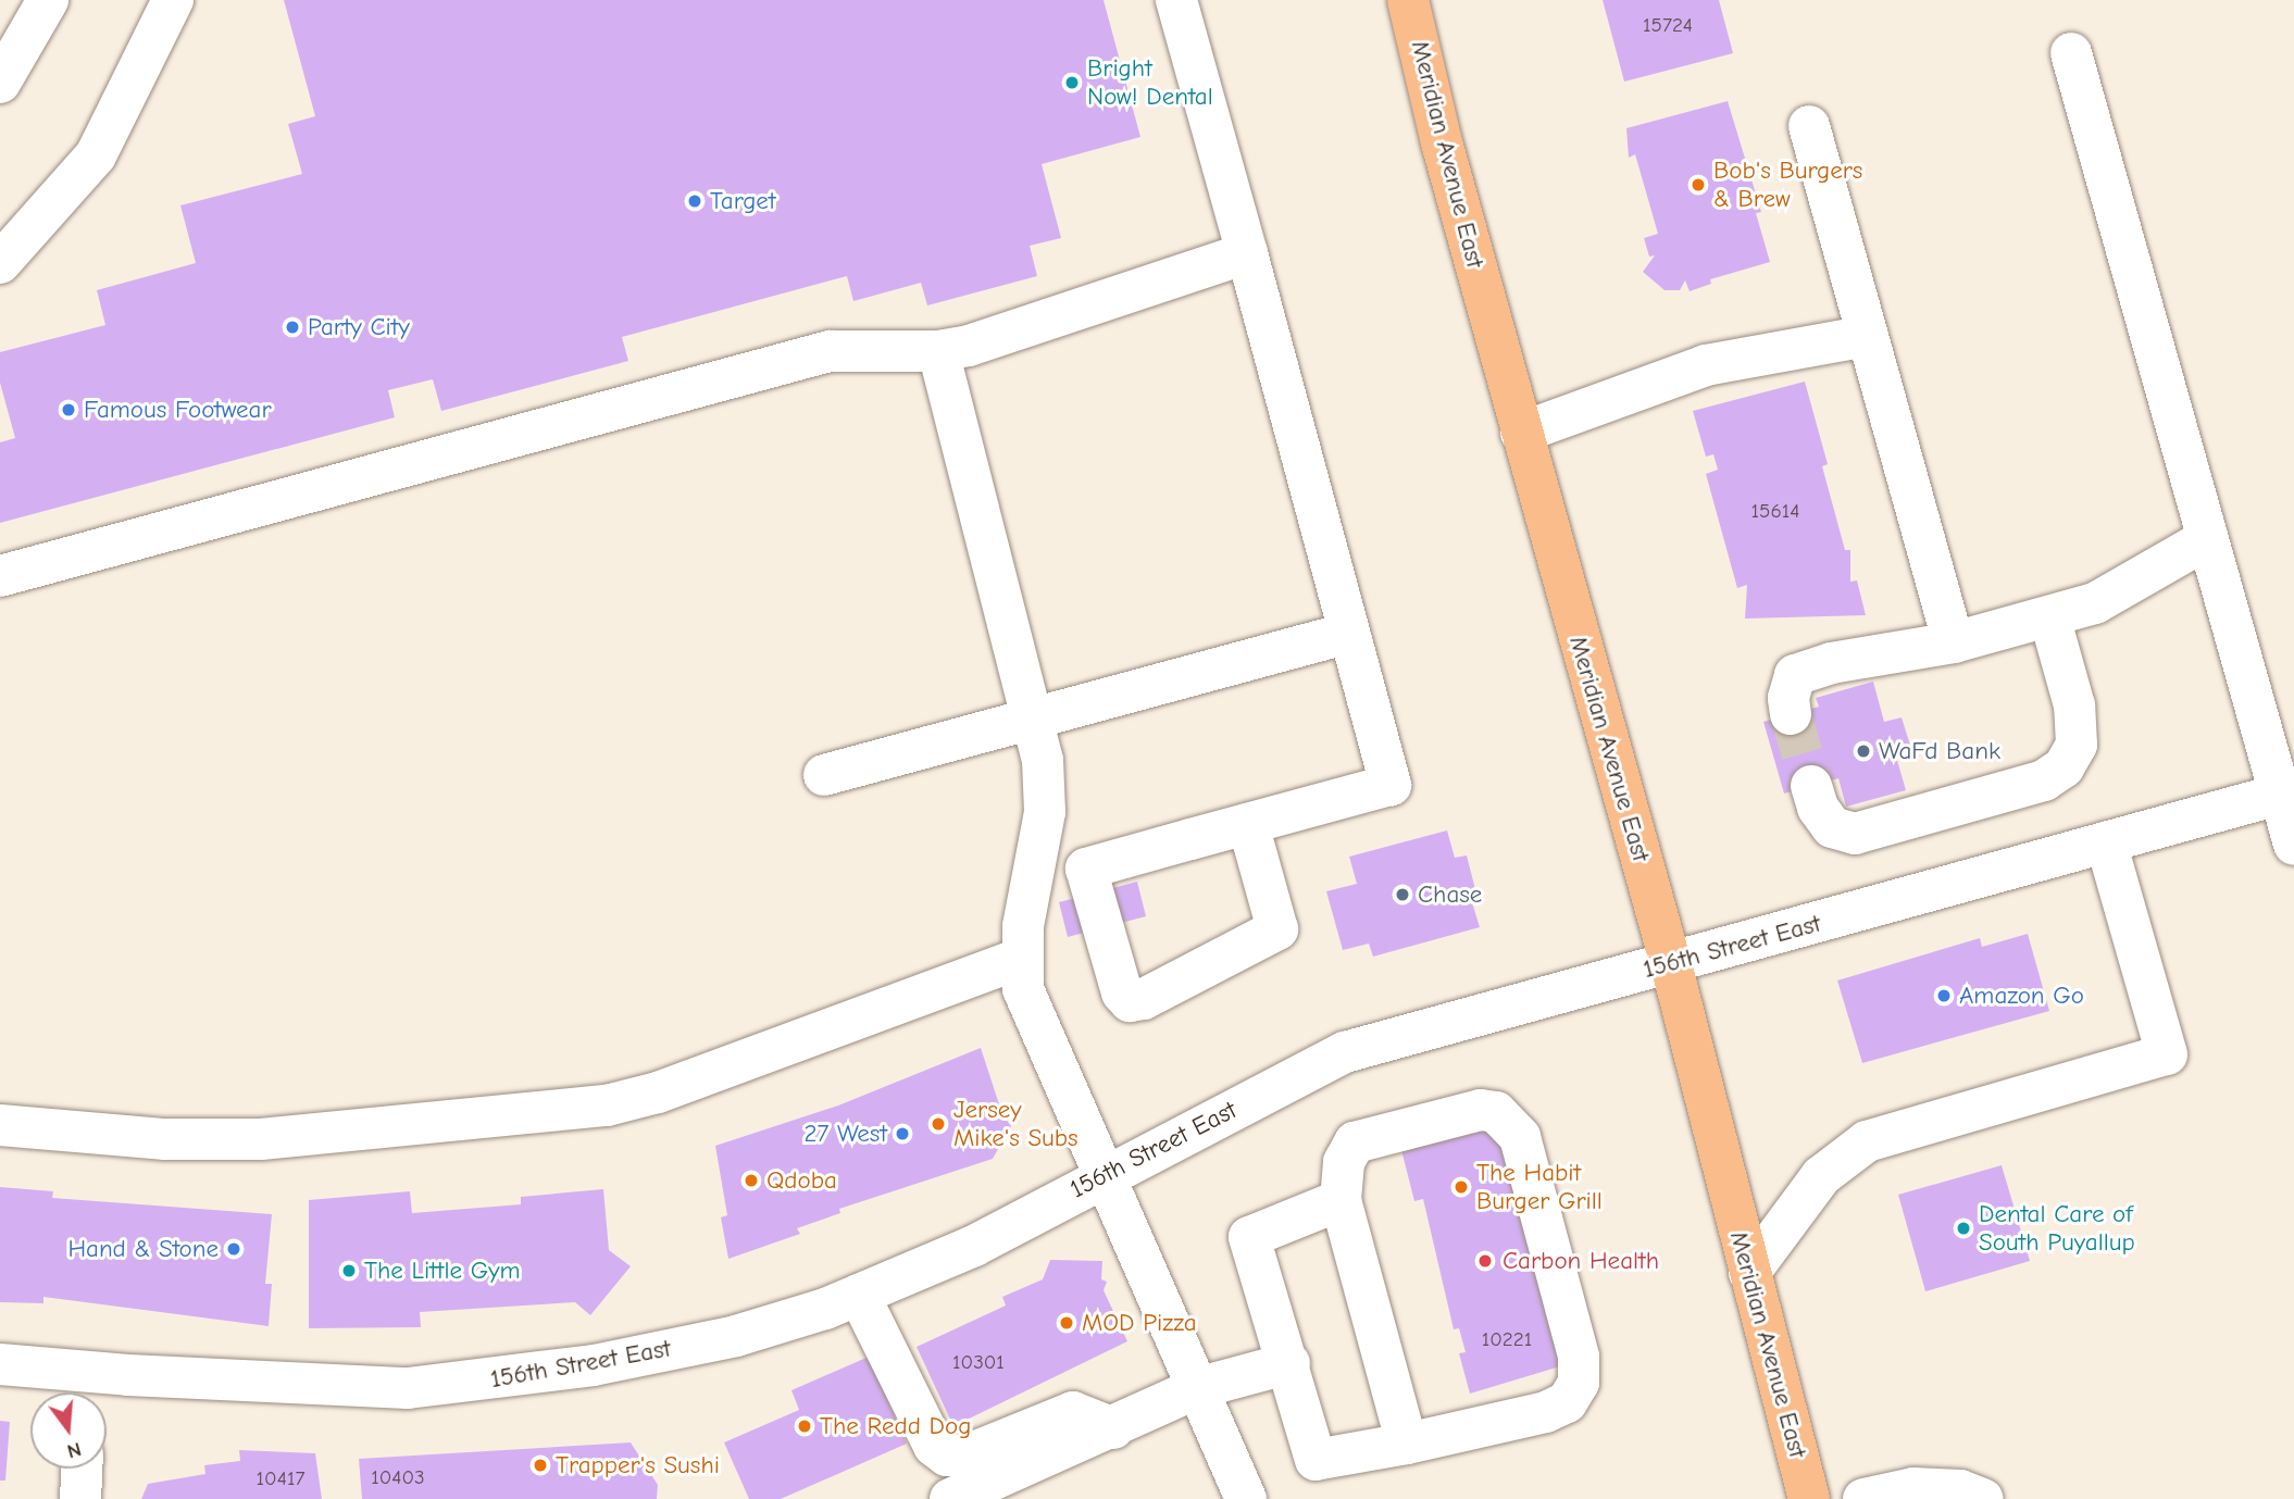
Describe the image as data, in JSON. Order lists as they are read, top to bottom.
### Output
{
  "streets": {
    "main road": ["Meridian Avenue East"],
    "street": ["156th Street East"]
  },
  "crossings": [
    ["Meridian Avenue East", "156th Street East"]
  ],
  "places": [
    "Bright Now! Dental",
    "Bob's Burgers & Brew",
    "Target",
    "Party City",
    "Famous Footwear",
    "WaFd Bank",
    "Chase",
    "Amazon Go",
    "Jersey Mike's Subs",
    "27 West",
    "Qdoba",
    "The Habit Burger Grill",
    "Dental Care of South Puyallup",
    "Hand & Stone",
    "Carbon Health",
    "The Little Gym",
    "MOD Pizza",
    "The Redd Dog",
    "Trapper's Sushi"
  ],
  "house_numbers": [
    "15724",
    "15614",
    "10221",
    "10301",
    "10403",
    "10417"
  ],
  "north": "bottom"
}
